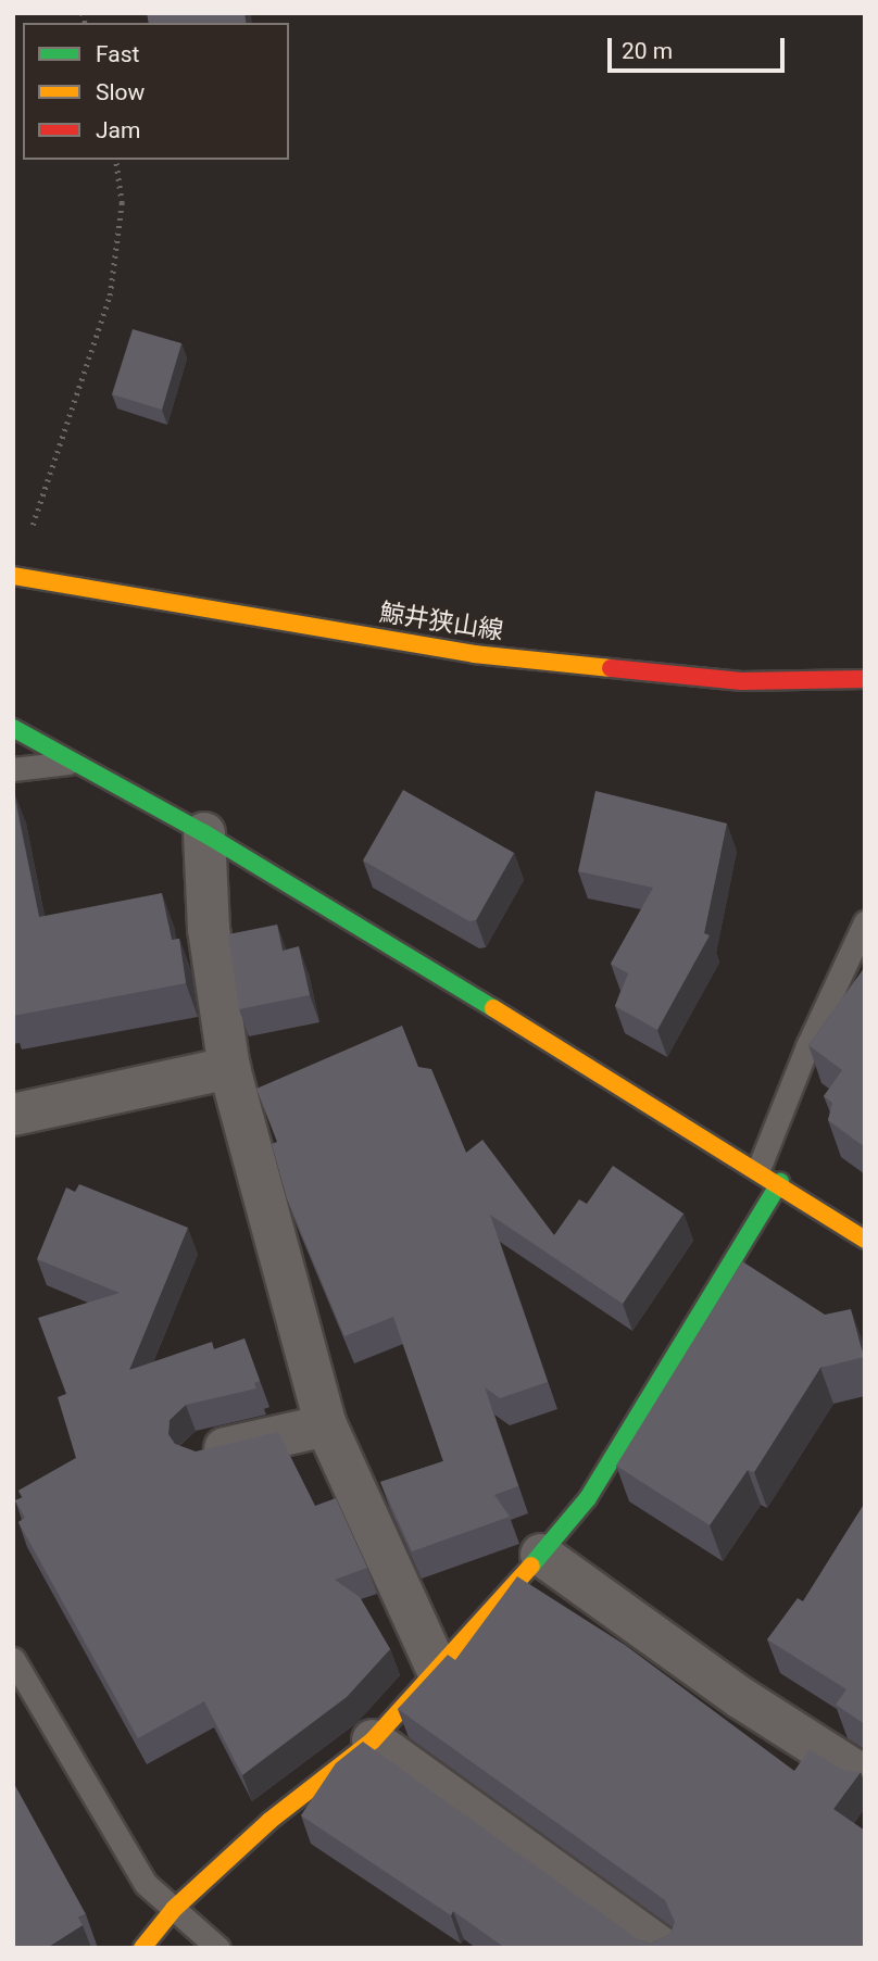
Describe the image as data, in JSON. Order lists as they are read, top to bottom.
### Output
{
  "streets": {
    "street": ["鯨井狭山線"]
  },
  "legend": ["Fast", "Slow", "Jam"],
  "scale_bar": "20 m"
}
